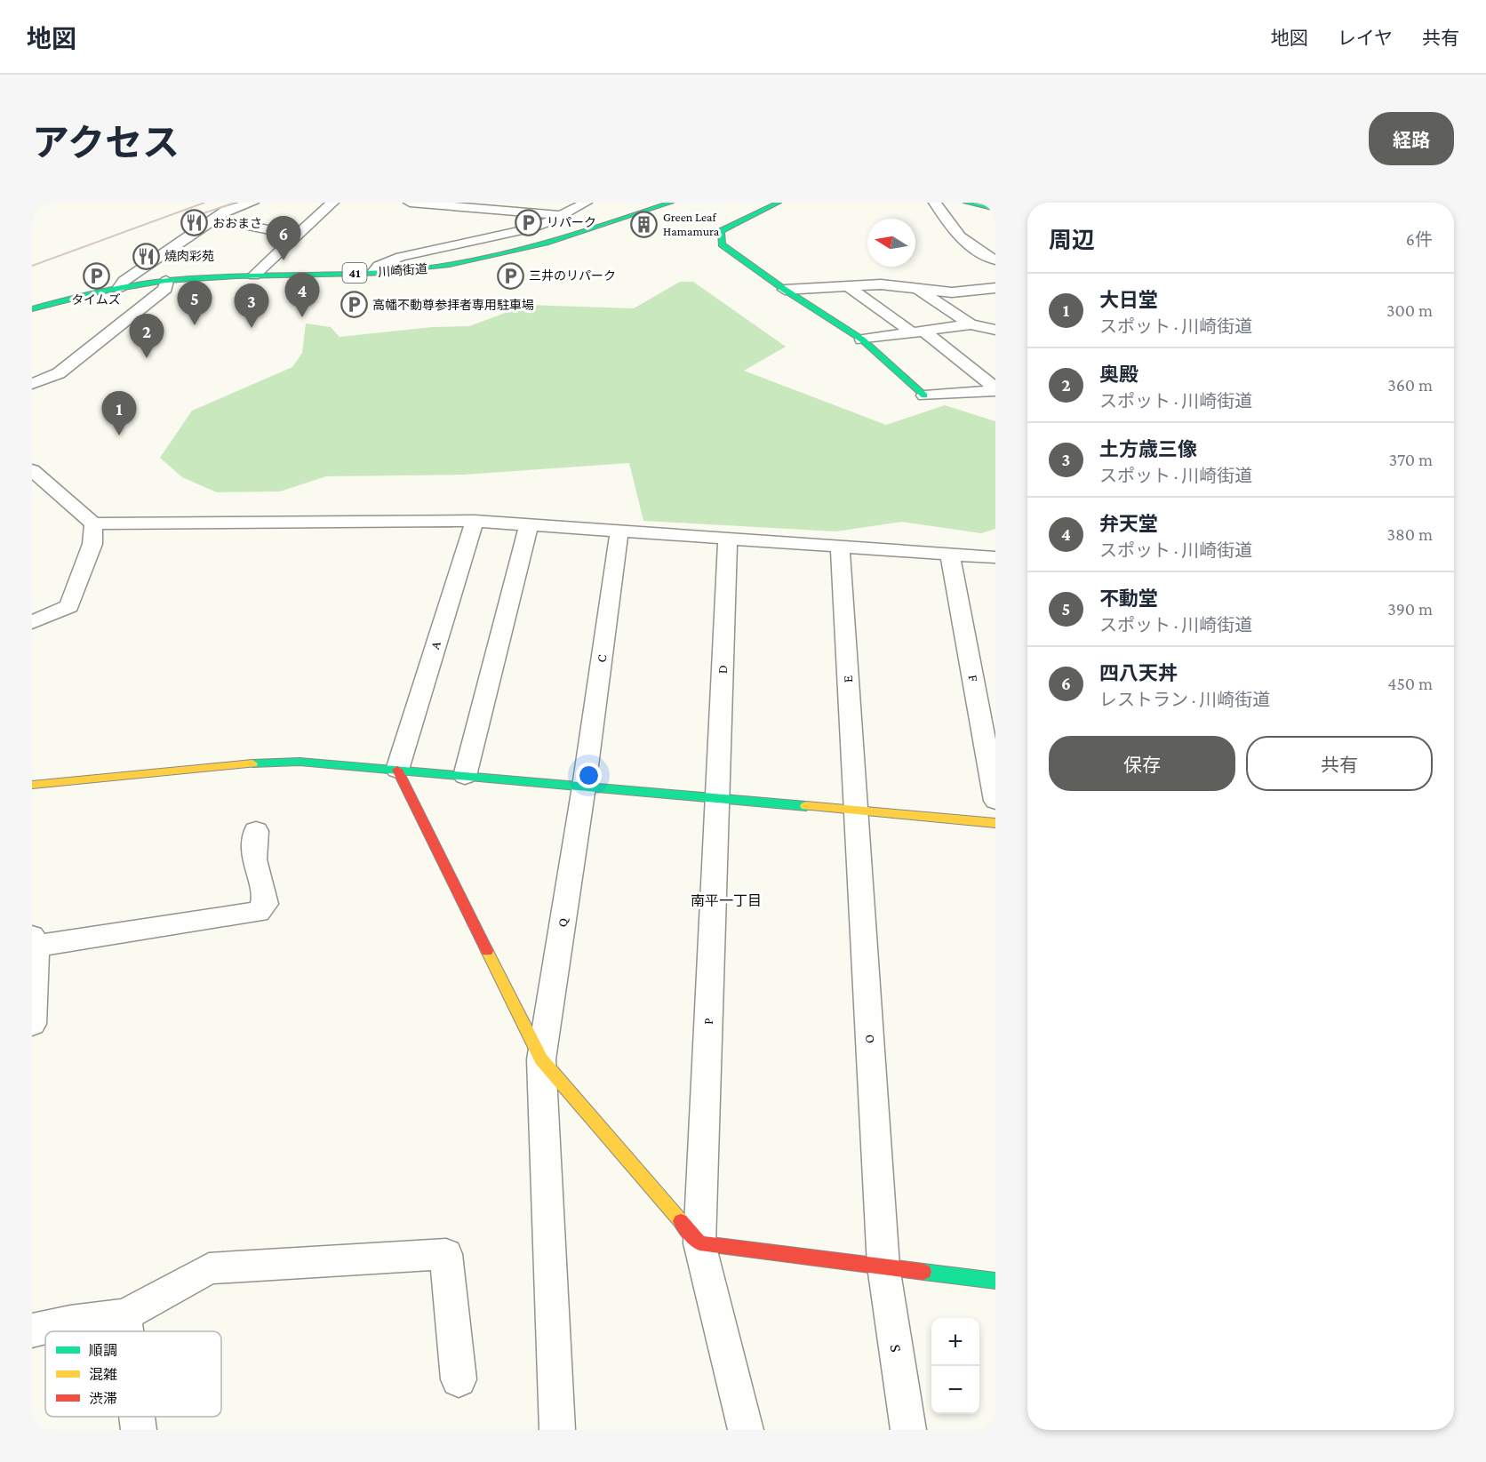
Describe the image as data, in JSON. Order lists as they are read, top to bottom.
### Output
{
  "streets": {
    "street": [
      "川崎街道",
      "41",
      "A",
      "C",
      "D",
      "F",
      "E",
      "Q",
      "P",
      "O",
      "S"
    ]
  },
  "crossings": [
    ["C", "Q"],
    ["D", "P"],
    ["E", "O"],
    ["O", "S"]
  ],
  "districts": ["南平一丁目"],
  "places": {
    "parking": [
      "リパーク",
      "タイムズ",
      "三井のリパーク",
      "高幡不動尊参拝者専用駐車場"
    ],
    "restaurant": ["おおまさ", "燒肉彩苑"],
    "building": ["Green Leaf Hamamura"]
  },
  "legend": ["順調", "混雑", "渋滞"],
  "north": "left",
  "page": {
    "header": "地図",
    "nav": ["地図", "レイヤ", "共有"],
    "title": "アクセス",
    "buttons": [
      "経路",
      ["保存", "共有"]
    ],
    "heading": ["周辺", "6件"],
    "pins": [
      "6",
      "4",
      "5",
      "3",
      "2",
      "1"
    ],
    "list": [
      {
        "mark": "1",
        "name": "大日堂",
        "note": "スポット · 川崎街道",
        "value": "300 m"
      },
      {
        "mark": "2",
        "name": "奥殿",
        "note": "スポット · 川崎街道",
        "value": "360 m"
      },
      {
        "mark": "3",
        "name": "土方歳三像",
        "note": "スポット · 川崎街道",
        "value": "370 m"
      },
      {
        "mark": "4",
        "name": "弁天堂",
        "note": "スポット · 川崎街道",
        "value": "380 m"
      },
      {
        "mark": "5",
        "name": "不動堂",
        "note": "スポット · 川崎街道",
        "value": "390 m"
      },
      {
        "mark": "6",
        "name": "四八天丼",
        "note": "レストラン · 川崎街道",
        "value": "450 m"
      }
    ],
    "map_buttons": ["+", "−"]
  }
}
